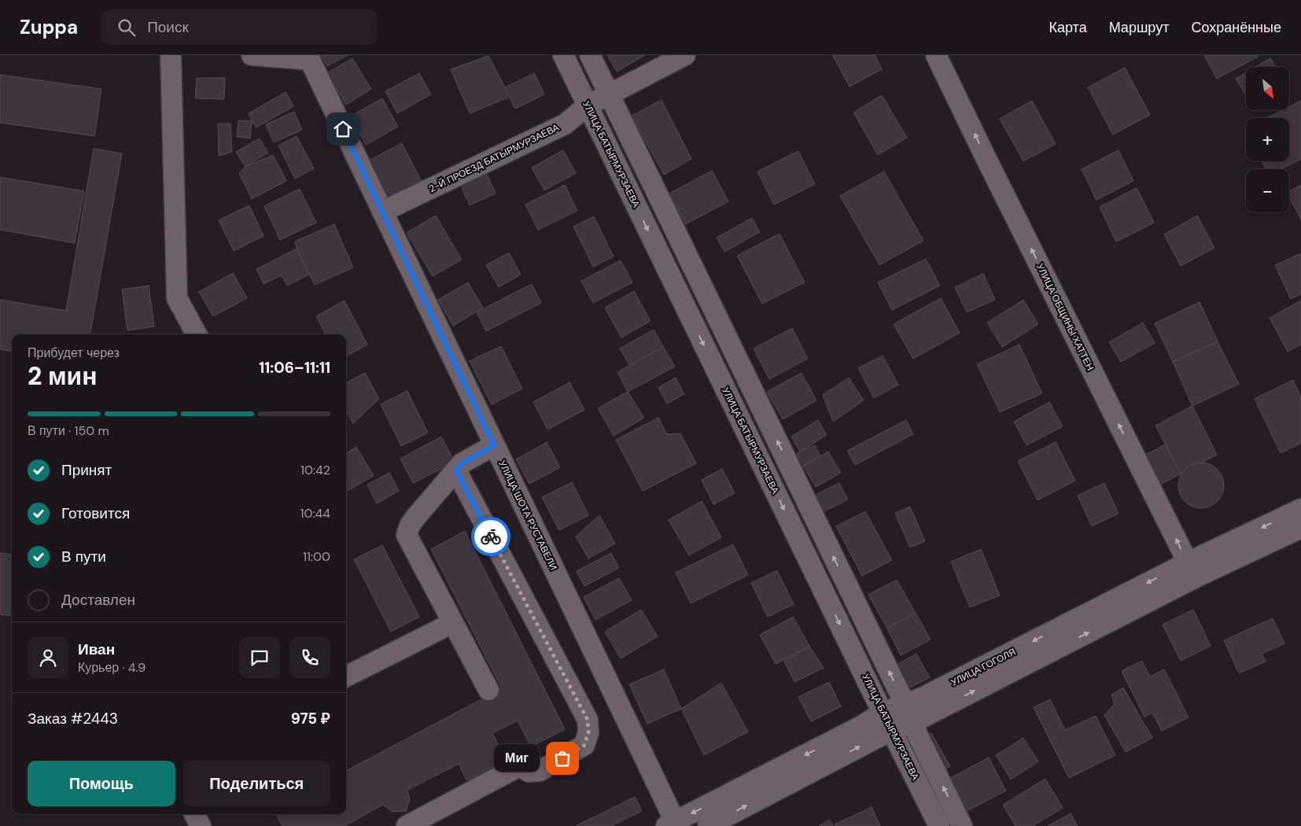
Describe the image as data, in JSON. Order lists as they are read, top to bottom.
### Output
{
  "streets": {
    "street": [
      "УЛИЦА БАТЫРМУРЗАЕВА",
      "2-Й ПРОЕЗД БАТЫРМУРЗАЕВА",
      "УЛИЦА ОБЩИНЫ ХАТТЕН",
      "УЛИЦА ШОТА РУСТАВЕЛИ",
      "УЛИЦА ГОГОЛЯ"
    ]
  },
  "crossings": [
    ["УЛИЦА БАТЫРМУРЗАЕВА", "2-Й ПРОЕЗД БАТЫРМУРЗАЕВА"],
    ["УЛИЦА БАТЫРМУРЗАЕВА", "УЛИЦА ГОГОЛЯ"],
    ["2-Й ПРОЕЗД БАТЫРМУРЗАЕВА", "УЛИЦА ШОТА РУСТАВЕЛИ"],
    ["УЛИЦА ОБЩИНЫ ХАТТЕН", "УЛИЦА ГОГОЛЯ"],
    ["УЛИЦА ШОТА РУСТАВЕЛИ", "УЛИЦА ГОГОЛЯ"]
  ],
  "one_way": ["УЛИЦА ОБЩИНЫ ХАТТЕН"],
  "places": ["Миг"],
  "north": "bottom right",
  "page": {
    "header": "Zuppa",
    "search": "Поиск",
    "nav": ["Карта", "Маршрут", "Сохранённые"],
    "map_buttons": ["+", "−"],
    "heading": ["2 мин", "Прибудет через", "11:06–11:11"],
    "panel": [
      "Иван",
      "Курьер · 4.9",
      "Заказ #2443",
      "975 ₽"
    ],
    "bar": "В пути · 150 m",
    "list": [
      ["Принят", "10:42"],
      ["Готовится", "10:44"],
      ["В пути", "11:00"],
      "Доставлен"
    ],
    "bubble": "Миг",
    "buttons": ["Помощь", "Поделиться"]
  }
}
